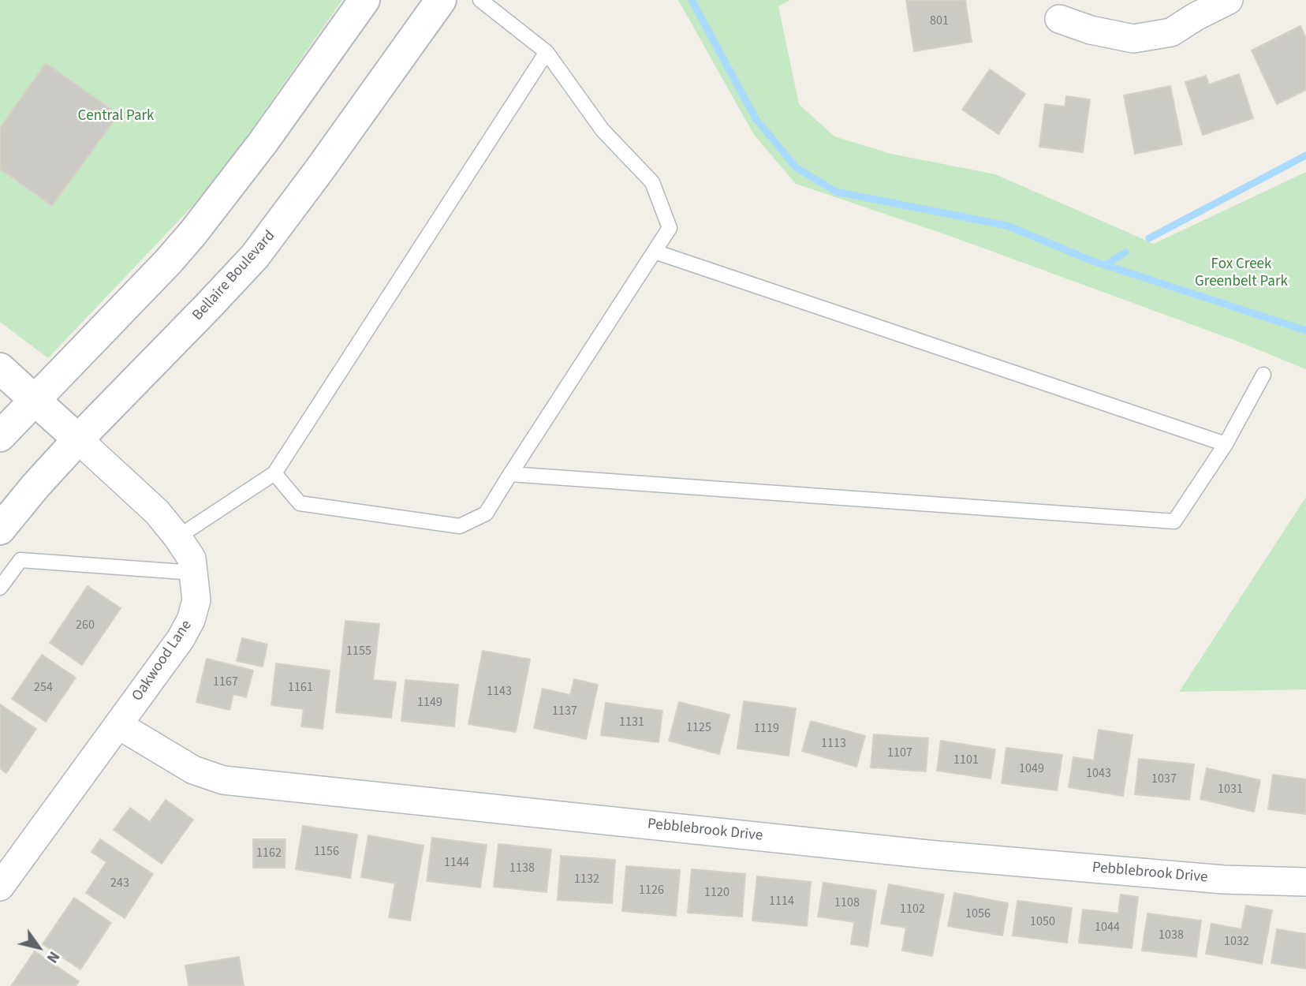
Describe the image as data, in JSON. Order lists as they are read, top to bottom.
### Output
{
  "streets": {
    "main road": ["Bellaire Boulevard"],
    "street": ["Oakwood Lane", "Pebblebrook Drive"]
  },
  "crossings": [
    ["Bellaire Boulevard", "Oakwood Lane"],
    ["Oakwood Lane", "Pebblebrook Drive"]
  ],
  "parks": ["Central Park", "Fox Creek Greenbelt Park"],
  "house_numbers": [
    "801",
    "260",
    "1155",
    "1167",
    "254",
    "1161",
    "1143",
    "1149",
    "1137",
    "1131",
    "1125",
    "1119",
    "1113",
    "1107",
    "1101",
    "1049",
    "1043",
    "1037",
    "1031",
    "1156",
    "1162",
    "1144",
    "1138",
    "1132",
    "243",
    "1126",
    "1120",
    "1114",
    "1108",
    "1102",
    "1056",
    "1050",
    "1044",
    "1038",
    "1032"
  ],
  "north": "bottom right"
}
